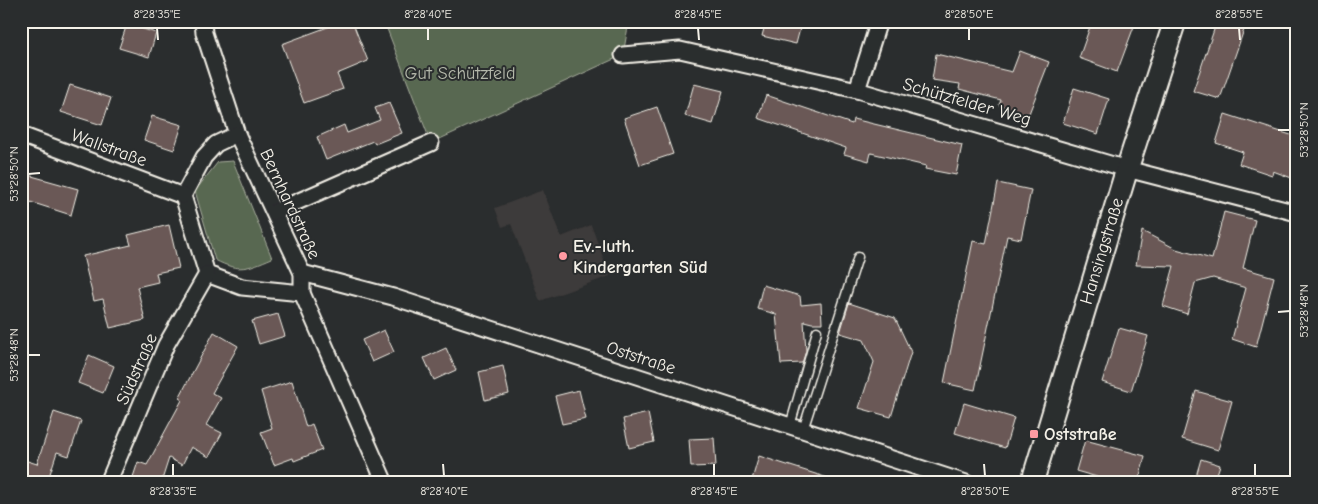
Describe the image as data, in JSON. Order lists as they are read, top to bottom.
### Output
{
  "streets": {
    "street": [
      "Schützfelder Weg",
      "Wallstraße",
      "Bernhardstraße",
      "Hansingstraße",
      "Oststraße",
      "Südstraße"
    ]
  },
  "crossings": [
    ["Schützfelder Weg", "Hansingstraße"],
    ["Bernhardstraße", "Oststraße"]
  ],
  "parks": ["Gut Schützfeld"],
  "places": {
    "other": ["Ev.-luth. Kindergarten Süd"],
    "transit": ["Oststraße"]
  },
  "coordinates": [
    "8°28'35\"E",
    "8°28'40\"E",
    "8°28'45\"E",
    "8°28'50\"E",
    "8°28'55\"E",
    "53°28'50\"N",
    "53°28'48\"N"
  ]
}
